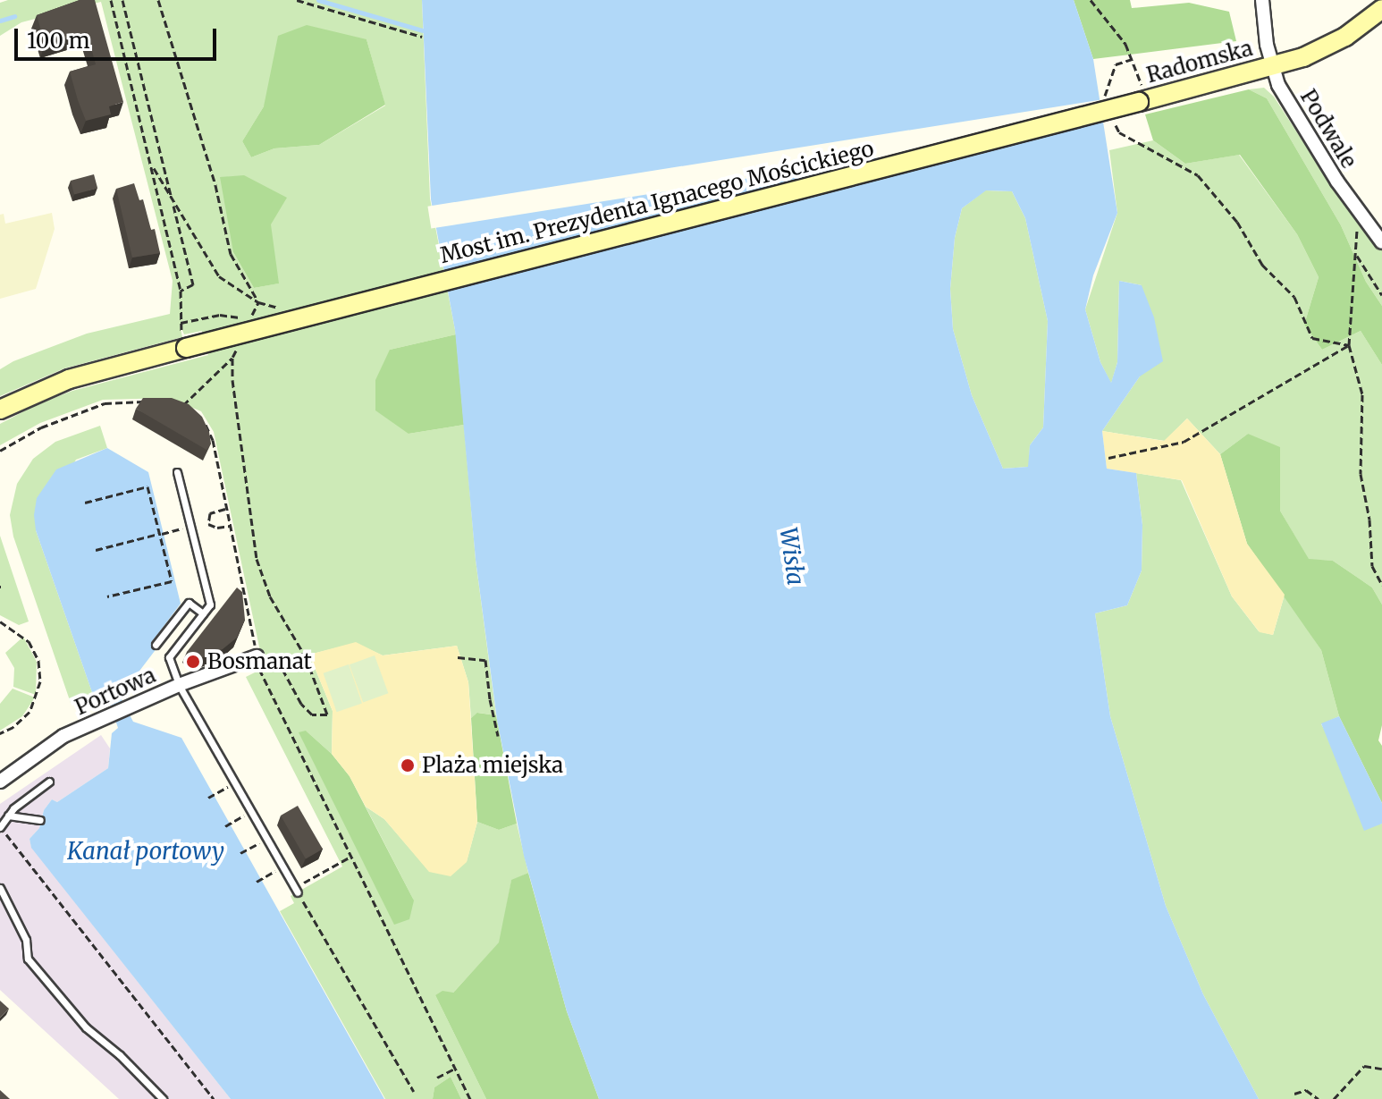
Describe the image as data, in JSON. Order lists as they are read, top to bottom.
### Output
{
  "streets": {
    "main road": ["Radomska", "Most im. Prezydenta Ignacego Mościckiego"],
    "street": ["Podwale", "Portowa"]
  },
  "crossings": [
    ["Radomska", "Podwale"],
    ["Radomska", "Most im. Prezydenta Ignacego Mościckiego"]
  ],
  "water": ["Wisła", "Kanał portowy"],
  "places": ["Bosmanat", "Plaża miejska"],
  "scale_bar": "100 m"
}
